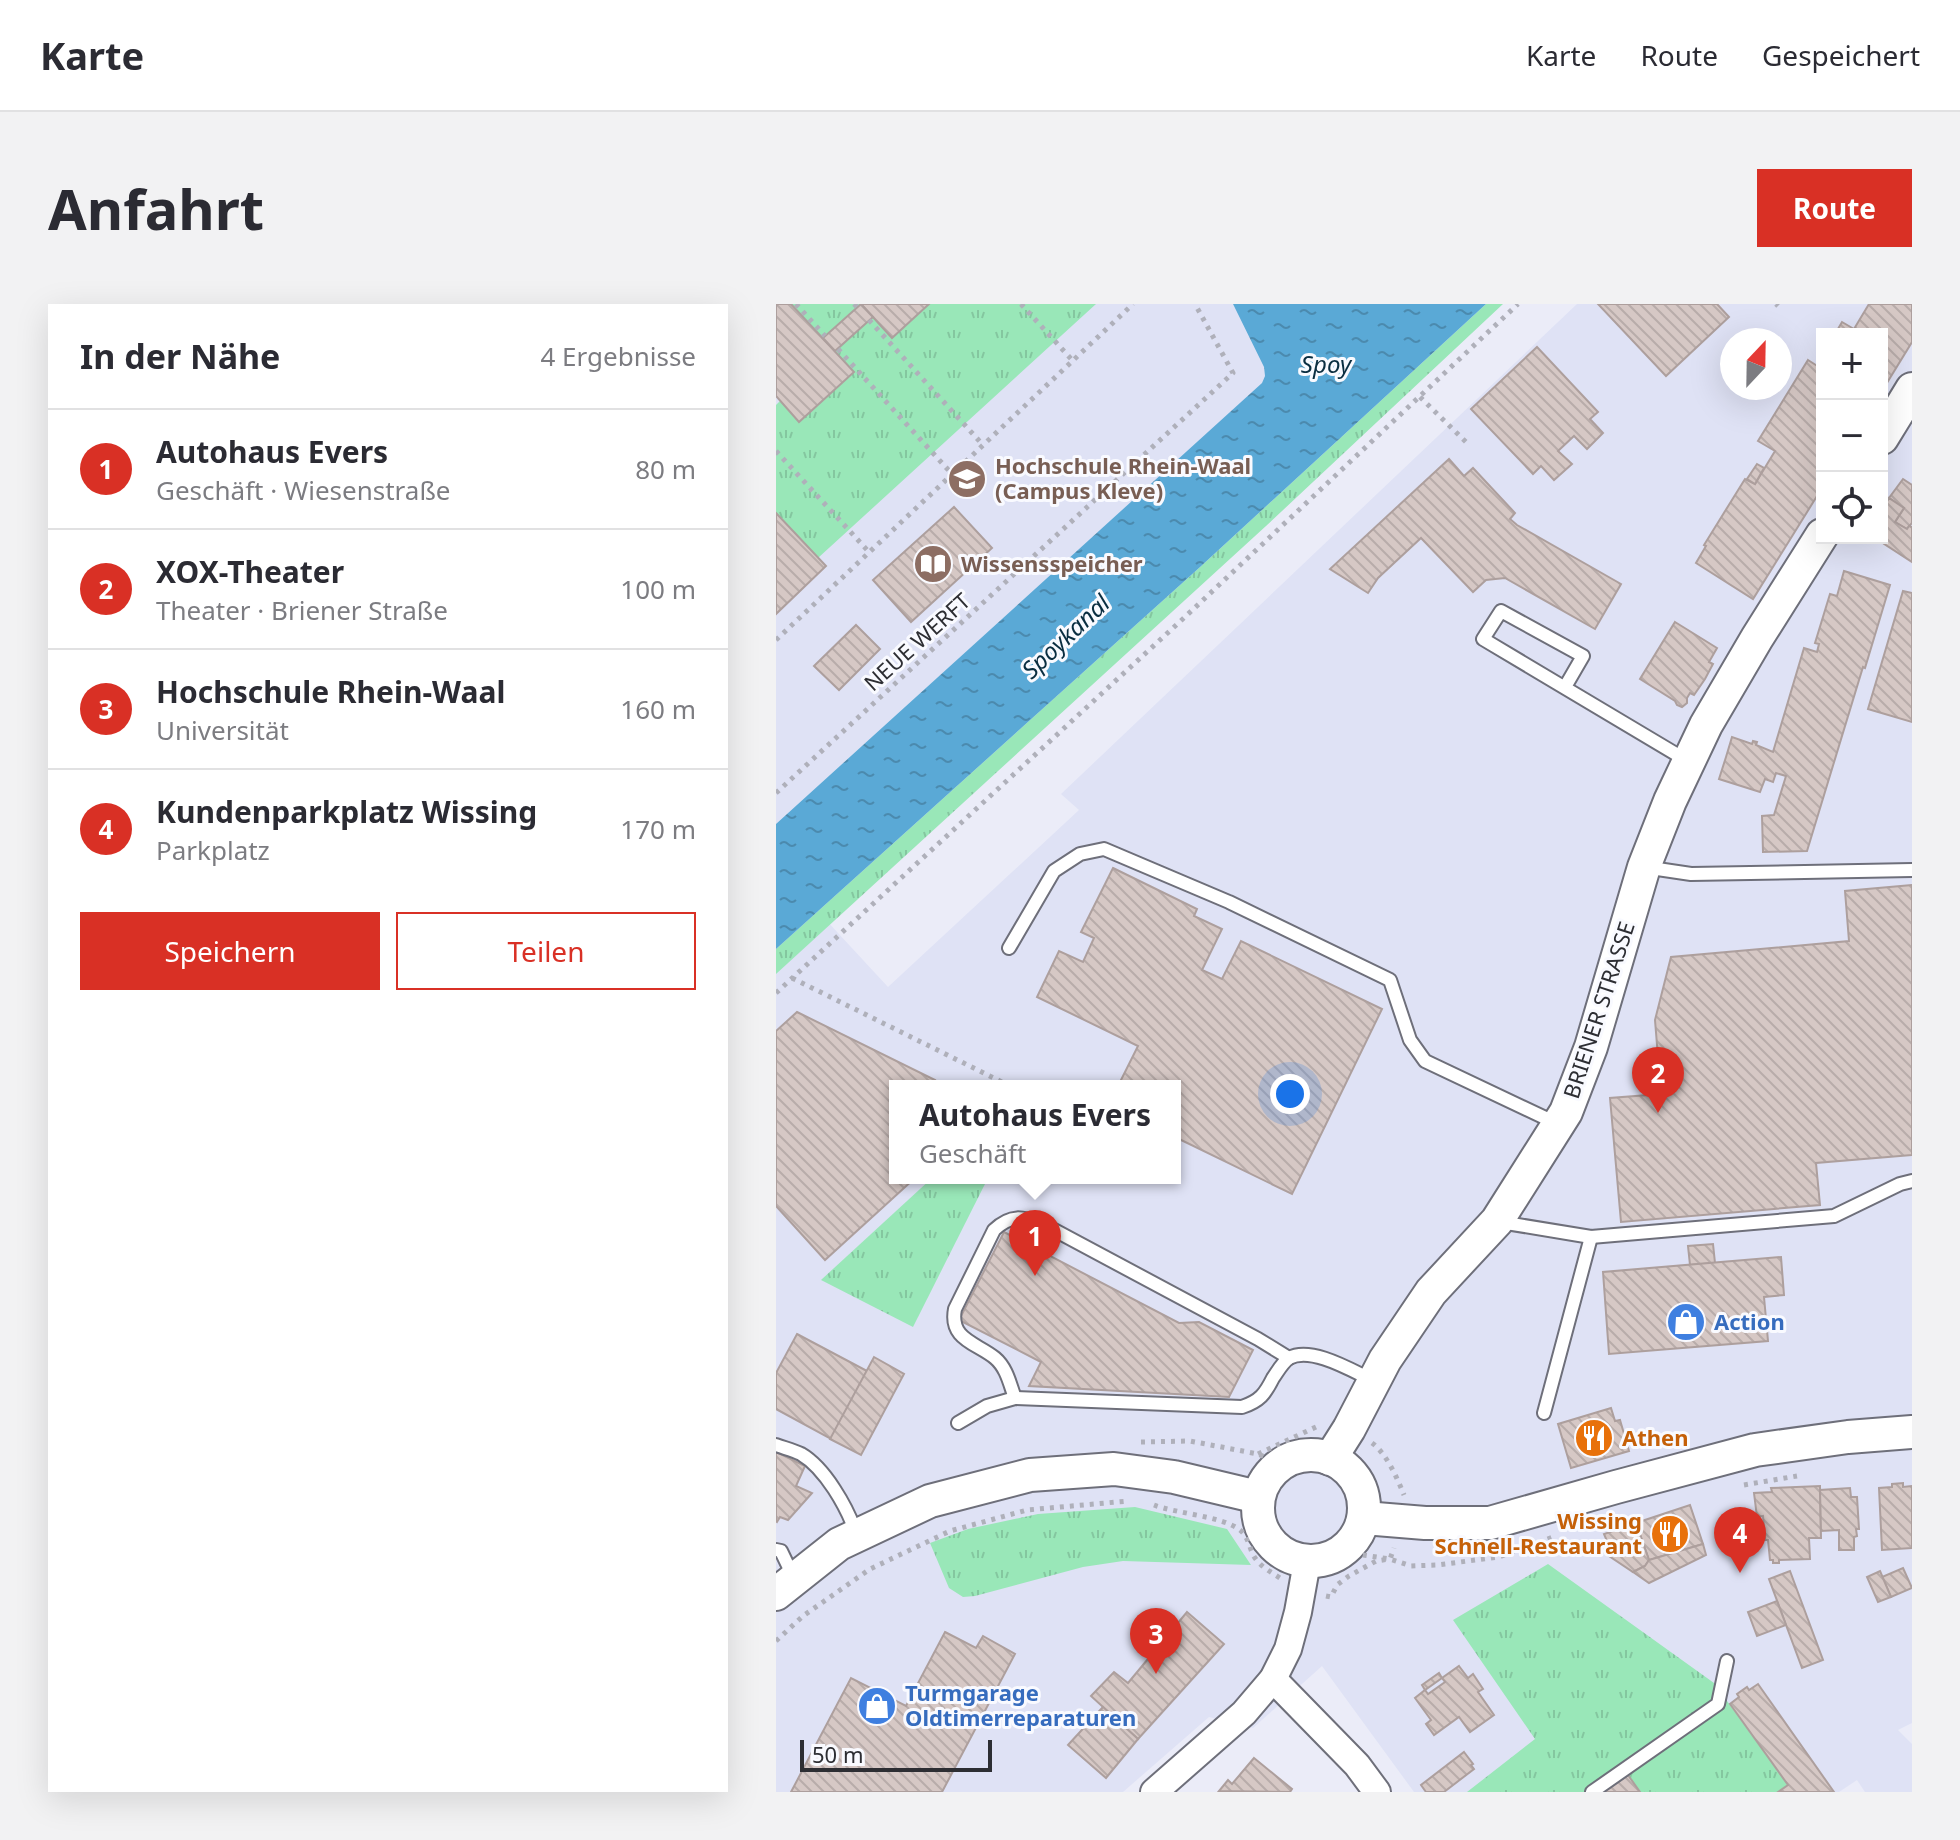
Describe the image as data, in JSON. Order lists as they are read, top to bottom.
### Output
{
  "streets": {
    "street": ["BRIENER STRASSE"],
    "path": ["NEUE WERFT"]
  },
  "water": ["Spoy", "Spoykanal"],
  "places": {
    "school or university": ["Hochschule Rhein-Waal (Campus Kleve)"],
    "library": ["Wissensspeicher"],
    "shop": ["Action", "Turmgarage Oldtimerreparaturen"],
    "restaurant": ["Athen", "Wissing Schnell-Restaurant"]
  },
  "scale_bar": "50 m",
  "north": "top",
  "page": {
    "header": "Karte",
    "nav": ["Karte", "Route", "Gespeichert"],
    "buttons": [
      "Route",
      ["Speichern", "Teilen"]
    ],
    "title": "Anfahrt",
    "heading": ["In der Nähe", "4 Ergebnisse"],
    "map_buttons": ["+", "−"],
    "list": [
      {
        "mark": "1",
        "name": "Autohaus Evers",
        "note": "Geschäft · Wiesenstraße",
        "value": "80 m"
      },
      {
        "mark": "2",
        "name": "XOX-Theater",
        "note": "Theater · Briener Straße",
        "value": "100 m"
      },
      {
        "mark": "3",
        "name": "Hochschule Rhein-Waal",
        "note": "Universität",
        "value": "160 m"
      },
      {
        "mark": "4",
        "name": "Kundenparkplatz Wissing",
        "note": "Parkplatz",
        "value": "170 m"
      }
    ],
    "pins": [
      "2",
      "1",
      "4",
      "3"
    ],
    "popup": ["Autohaus Evers", "Geschäft"],
    "scale": "50 m"
  }
}
